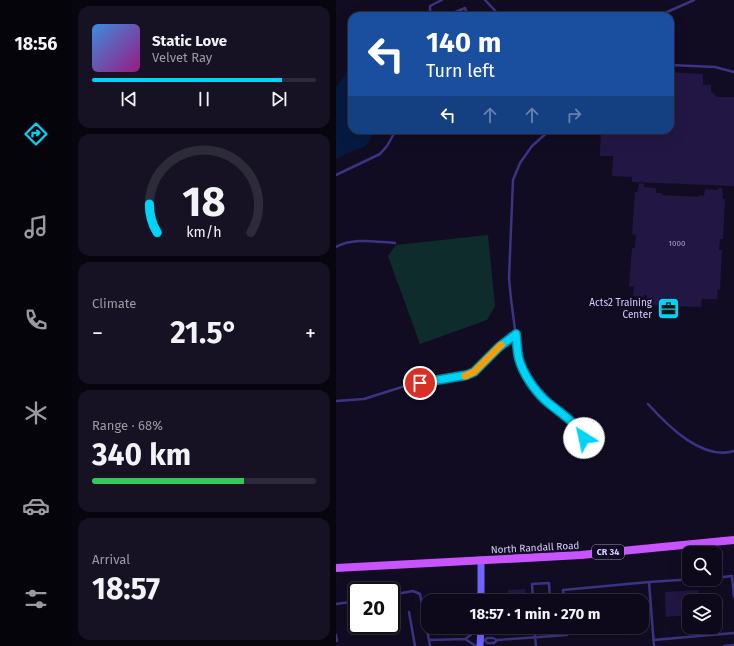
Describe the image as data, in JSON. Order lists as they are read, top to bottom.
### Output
{
  "streets": {
    "main road": ["North Randall Road", "CR 34"]
  },
  "places": {
    "office": ["Acts2 Training Center"]
  },
  "house_numbers": ["1000"],
  "page": {
    "tabs": "18:56",
    "turn": ["140 m", "Turn left"],
    "song": ["Static Love", "Velvet Ray"],
    "tile": [
      "Climate",
      ["Range · 68%", "340 km"],
      ["Arrival", "18:57"]
    ],
    "heat": ["−", "21.5°", "+"],
    "limit": "20",
    "trip": "18:57 · 1 min · 270 m",
    "gauge": ["18", "km/h"]
  }
}
